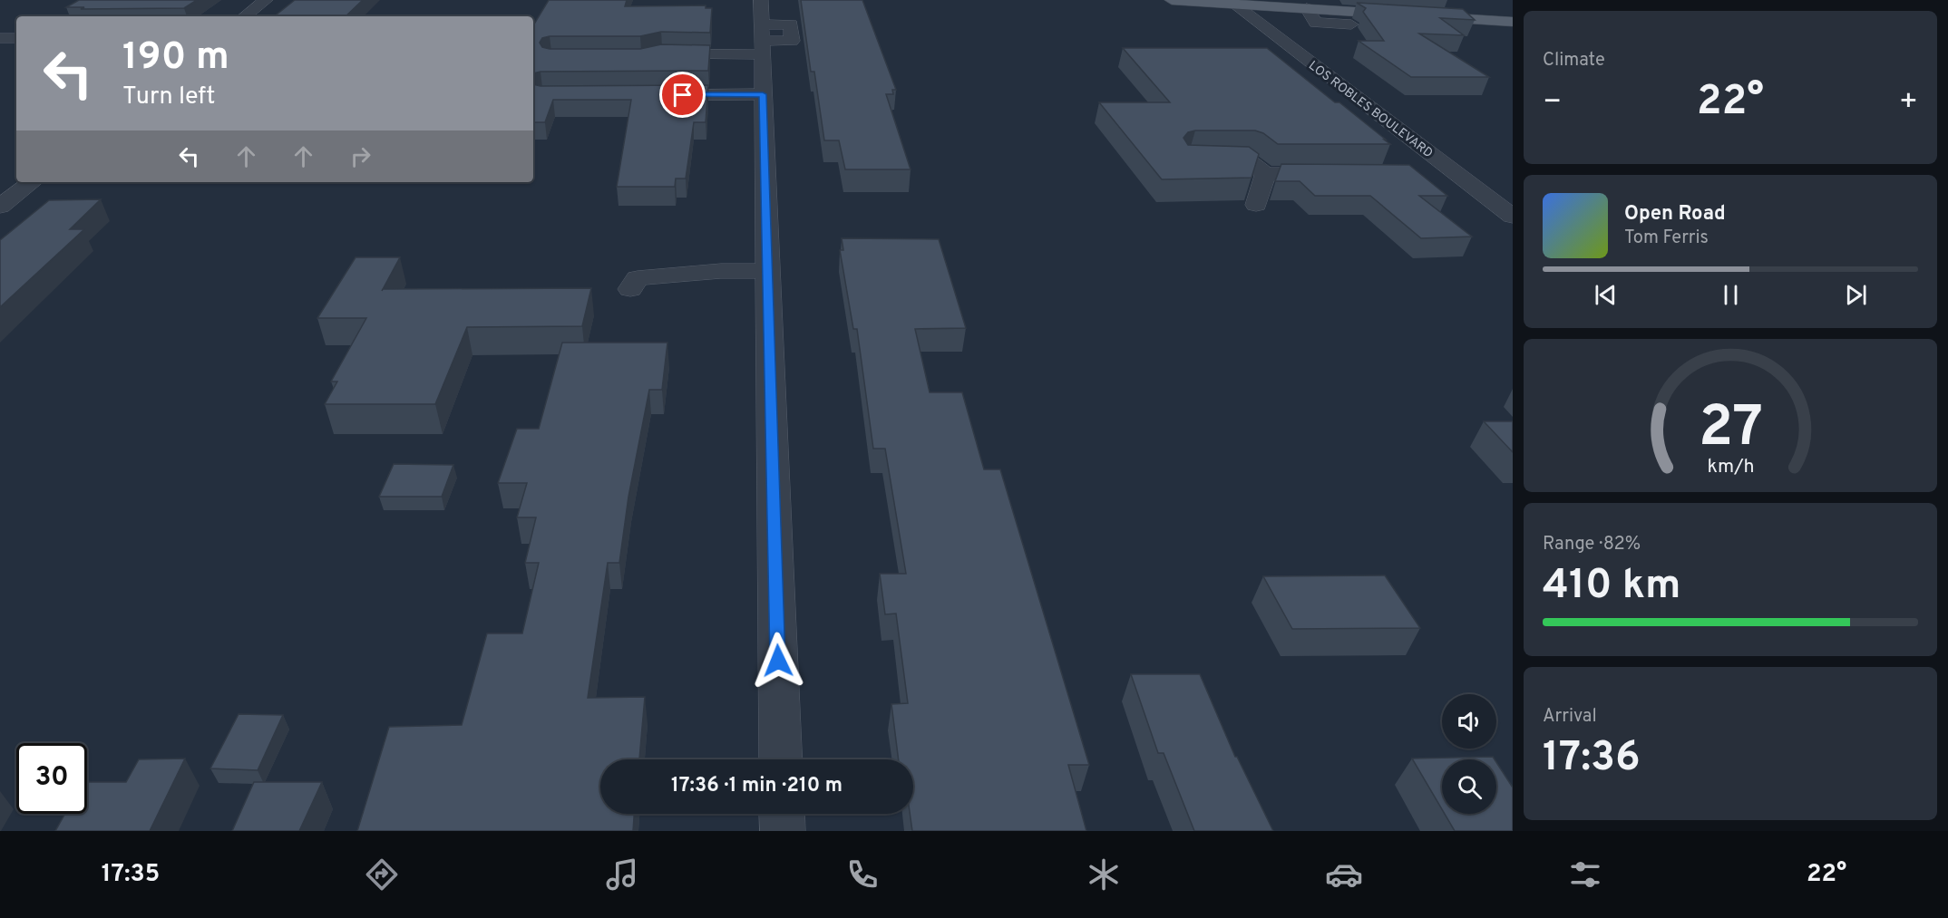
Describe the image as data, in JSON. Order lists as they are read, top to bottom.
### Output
{
  "streets": {
    "street": ["LOS ROBLES BOULEVARD"]
  },
  "page": {
    "tile": [
      "Climate",
      ["Range · 82%", "410 km"],
      ["Arrival", "17:36"]
    ],
    "turn": ["190 m", "Turn left"],
    "heat": ["−", "22°", "+"],
    "song": ["Open Road", "Tom Ferris"],
    "limit": "30",
    "trip": "17:36 · 1 min · 210 m",
    "tabs": ["17:35", "22°"],
    "gauge": ["27", "km/h"]
  }
}
